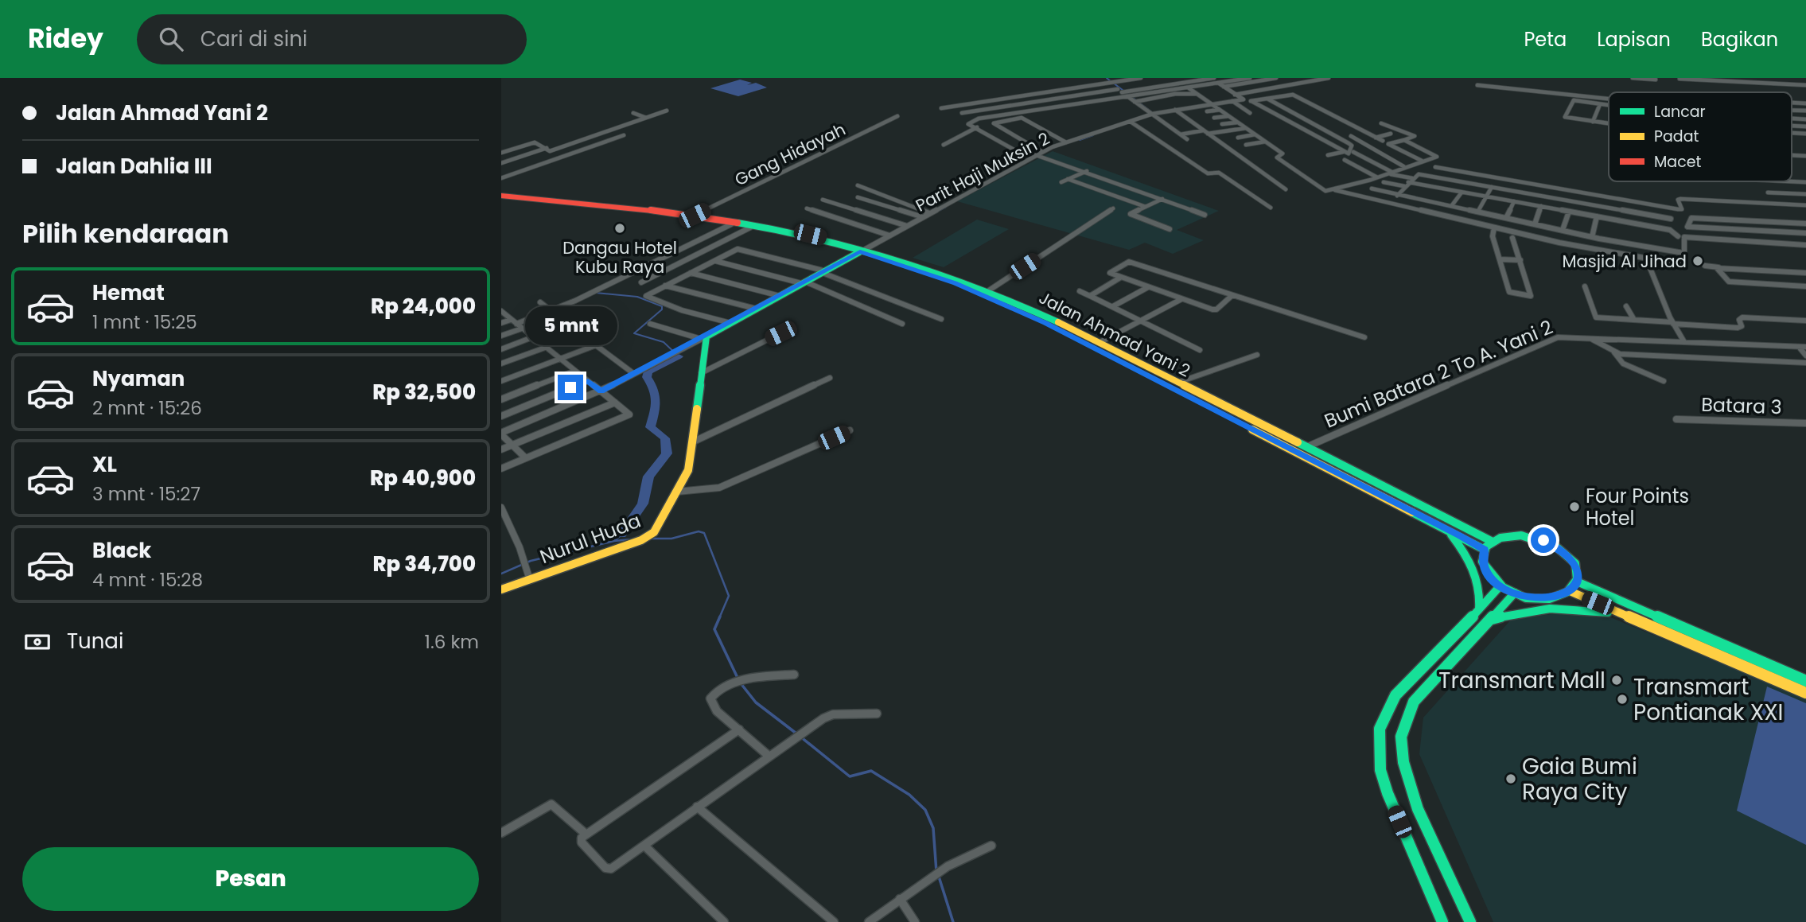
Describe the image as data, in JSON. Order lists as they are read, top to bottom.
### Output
{
  "streets": {
    "main road": ["Jalan Ahmad Yani 2", "Nurul Huda"],
    "street": [
      "Gang Hidayah",
      "Parit Haji Muksin 2",
      "Bumi Batara 2 To A. Yani 2",
      "Batara 3"
    ]
  },
  "crossings": [
    ["Gang Hidayah", "Jalan Ahmad Yani 2"],
    ["Parit Haji Muksin 2", "Jalan Ahmad Yani 2"],
    ["Jalan Ahmad Yani 2", "Bumi Batara 2 To A. Yani 2"]
  ],
  "places": [
    "Dangau Hotel Kubu Raya",
    "Masjid Al Jihad",
    "Four Points Hotel",
    "Transmart Mall",
    "Transmart Pontianak XXI",
    "Gaia Bumi Raya City"
  ],
  "legend": ["Lancar", "Padat", "Macet"],
  "page": {
    "header": "Ridey",
    "search": "Cari di sini",
    "nav": ["Peta", "Lapisan", "Bagikan"],
    "banner": ["Jalan Ahmad Yani 2", "Jalan Dahlia III"],
    "heading": "Pilih kendaraan",
    "list": [
      {
        "name": "Hemat",
        "note": "1 mnt · 15:25",
        "value": "Rp 24,000"
      },
      {
        "name": "Nyaman",
        "note": "2 mnt · 15:26",
        "value": "Rp 32,500"
      },
      {
        "name": "XL",
        "note": "3 mnt · 15:27",
        "value": "Rp 40,900"
      },
      {
        "name": "Black",
        "note": "4 mnt · 15:28",
        "value": "Rp 34,700"
      }
    ],
    "bubble": "5 mnt",
    "pay": ["Tunai", "1.6 km"],
    "buttons": "Pesan"
  }
}
